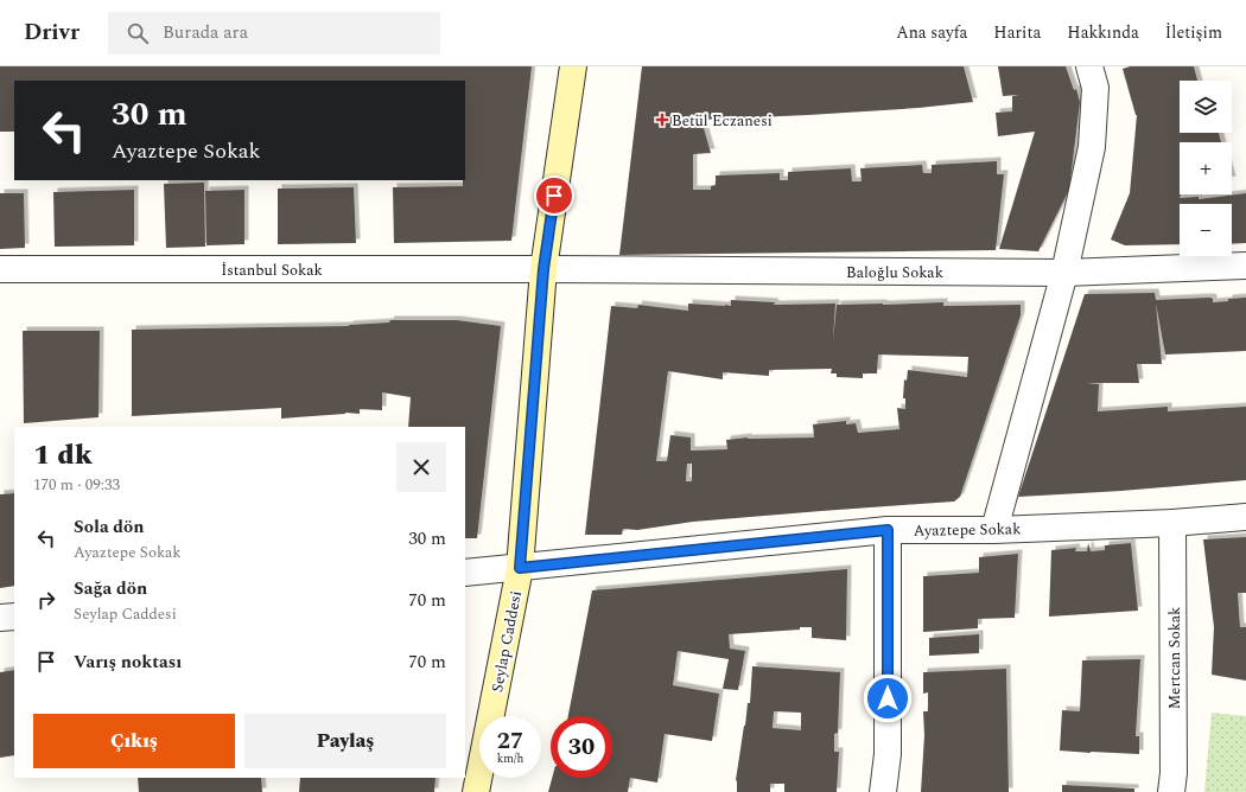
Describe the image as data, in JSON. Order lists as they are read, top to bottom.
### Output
{
  "streets": {
    "main road": ["Seylap Caddesi"],
    "street": [
      "İstanbul Sokak",
      "Baloğlu Sokak",
      "Ayaztepe Sokak",
      "Mertcan Sokak"
    ]
  },
  "crossings": [
    ["İstanbul Sokak", "Baloğlu Sokak"],
    ["İstanbul Sokak", "Seylap Caddesi"],
    ["Baloğlu Sokak", "Seylap Caddesi"],
    ["Ayaztepe Sokak", "Seylap Caddesi"],
    ["Ayaztepe Sokak", "Mertcan Sokak"]
  ],
  "places": {
    "health": ["Betül Eczanesi"]
  },
  "page": {
    "header": "Drivr",
    "search": "Burada ara",
    "nav": [
      "Ana sayfa",
      "Harita",
      "Hakkında",
      "İletişim"
    ],
    "map_buttons": ["+", "−"],
    "turn": ["30 m", "Ayaztepe Sokak"],
    "heading": ["1 dk", "170 m · 09:33"],
    "list": [
      {
        "name": "Sola dön",
        "note": "Ayaztepe Sokak",
        "value": "30 m"
      },
      {
        "name": "Sağa dön",
        "note": "Seylap Caddesi",
        "value": "70 m"
      },
      {
        "name": "Varış noktası",
        "value": "70 m"
      }
    ],
    "buttons": ["Çıkış", "Paylaş"],
    "speed": "27 km/h",
    "limit": "30"
  }
}
